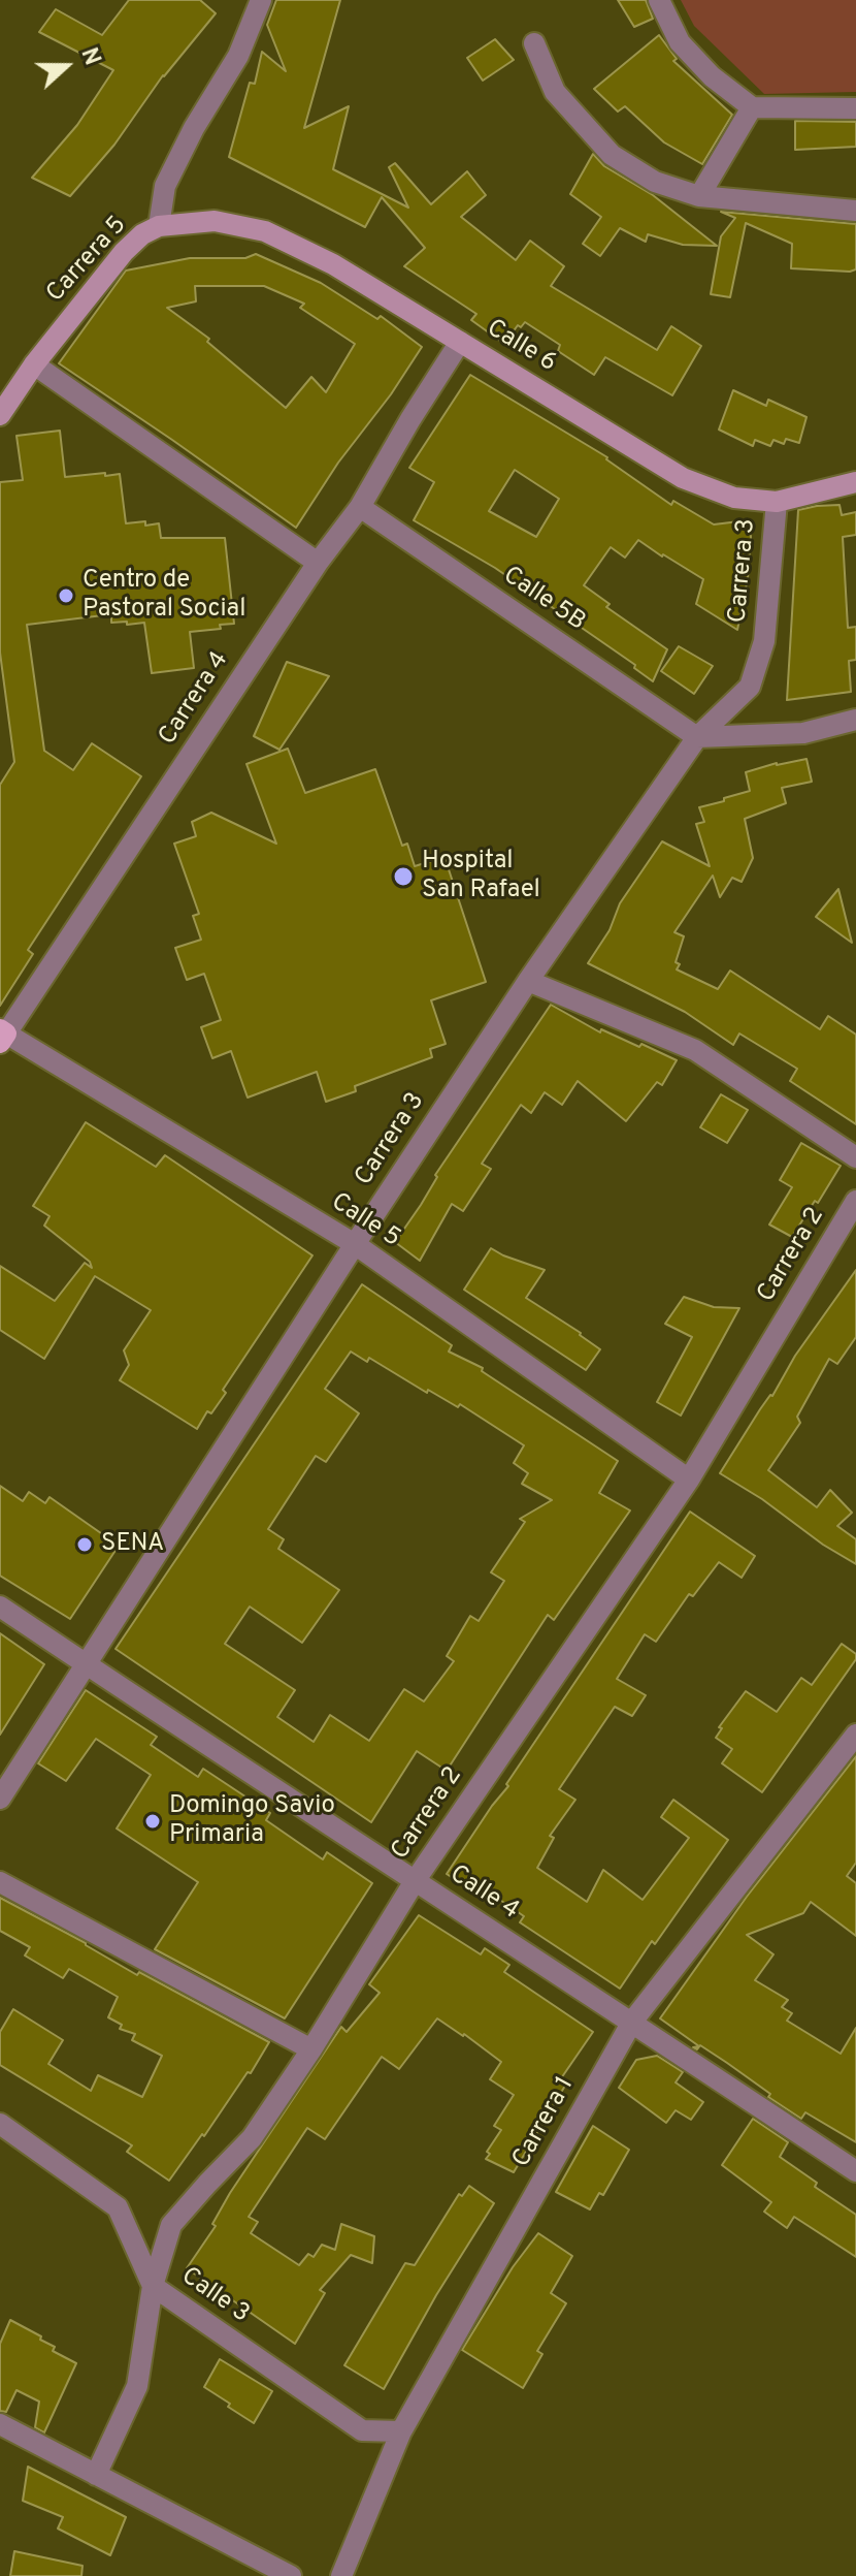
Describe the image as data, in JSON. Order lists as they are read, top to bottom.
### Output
{
  "streets": {
    "main road": ["Carrera 5", "Calle 6"],
    "street": [
      "Carrera 3",
      "Calle 5B",
      "Carrera 4",
      "Calle 5",
      "Carrera 2",
      "Calle 4",
      "Carrera 1",
      "Calle 3"
    ]
  },
  "crossings": [
    ["Carrera 5", "Calle 6"],
    ["Calle 6", "Carrera 3"],
    ["Calle 6", "Carrera 4"],
    ["Carrera 3", "Calle 5B"],
    ["Carrera 3", "Calle 5"],
    ["Carrera 3", "Calle 4"],
    ["Calle 5B", "Carrera 4"],
    ["Carrera 4", "Calle 5"],
    ["Calle 5", "Carrera 2"],
    ["Carrera 2", "Calle 4"],
    ["Carrera 2", "Calle 3"],
    ["Calle 4", "Carrera 1"],
    ["Carrera 1", "Calle 3"]
  ],
  "places": [
    "Centro de Pastoral Social",
    "Hospital San Rafael",
    "SENA",
    "Domingo Savio Primaria"
  ],
  "north": "right"
}
